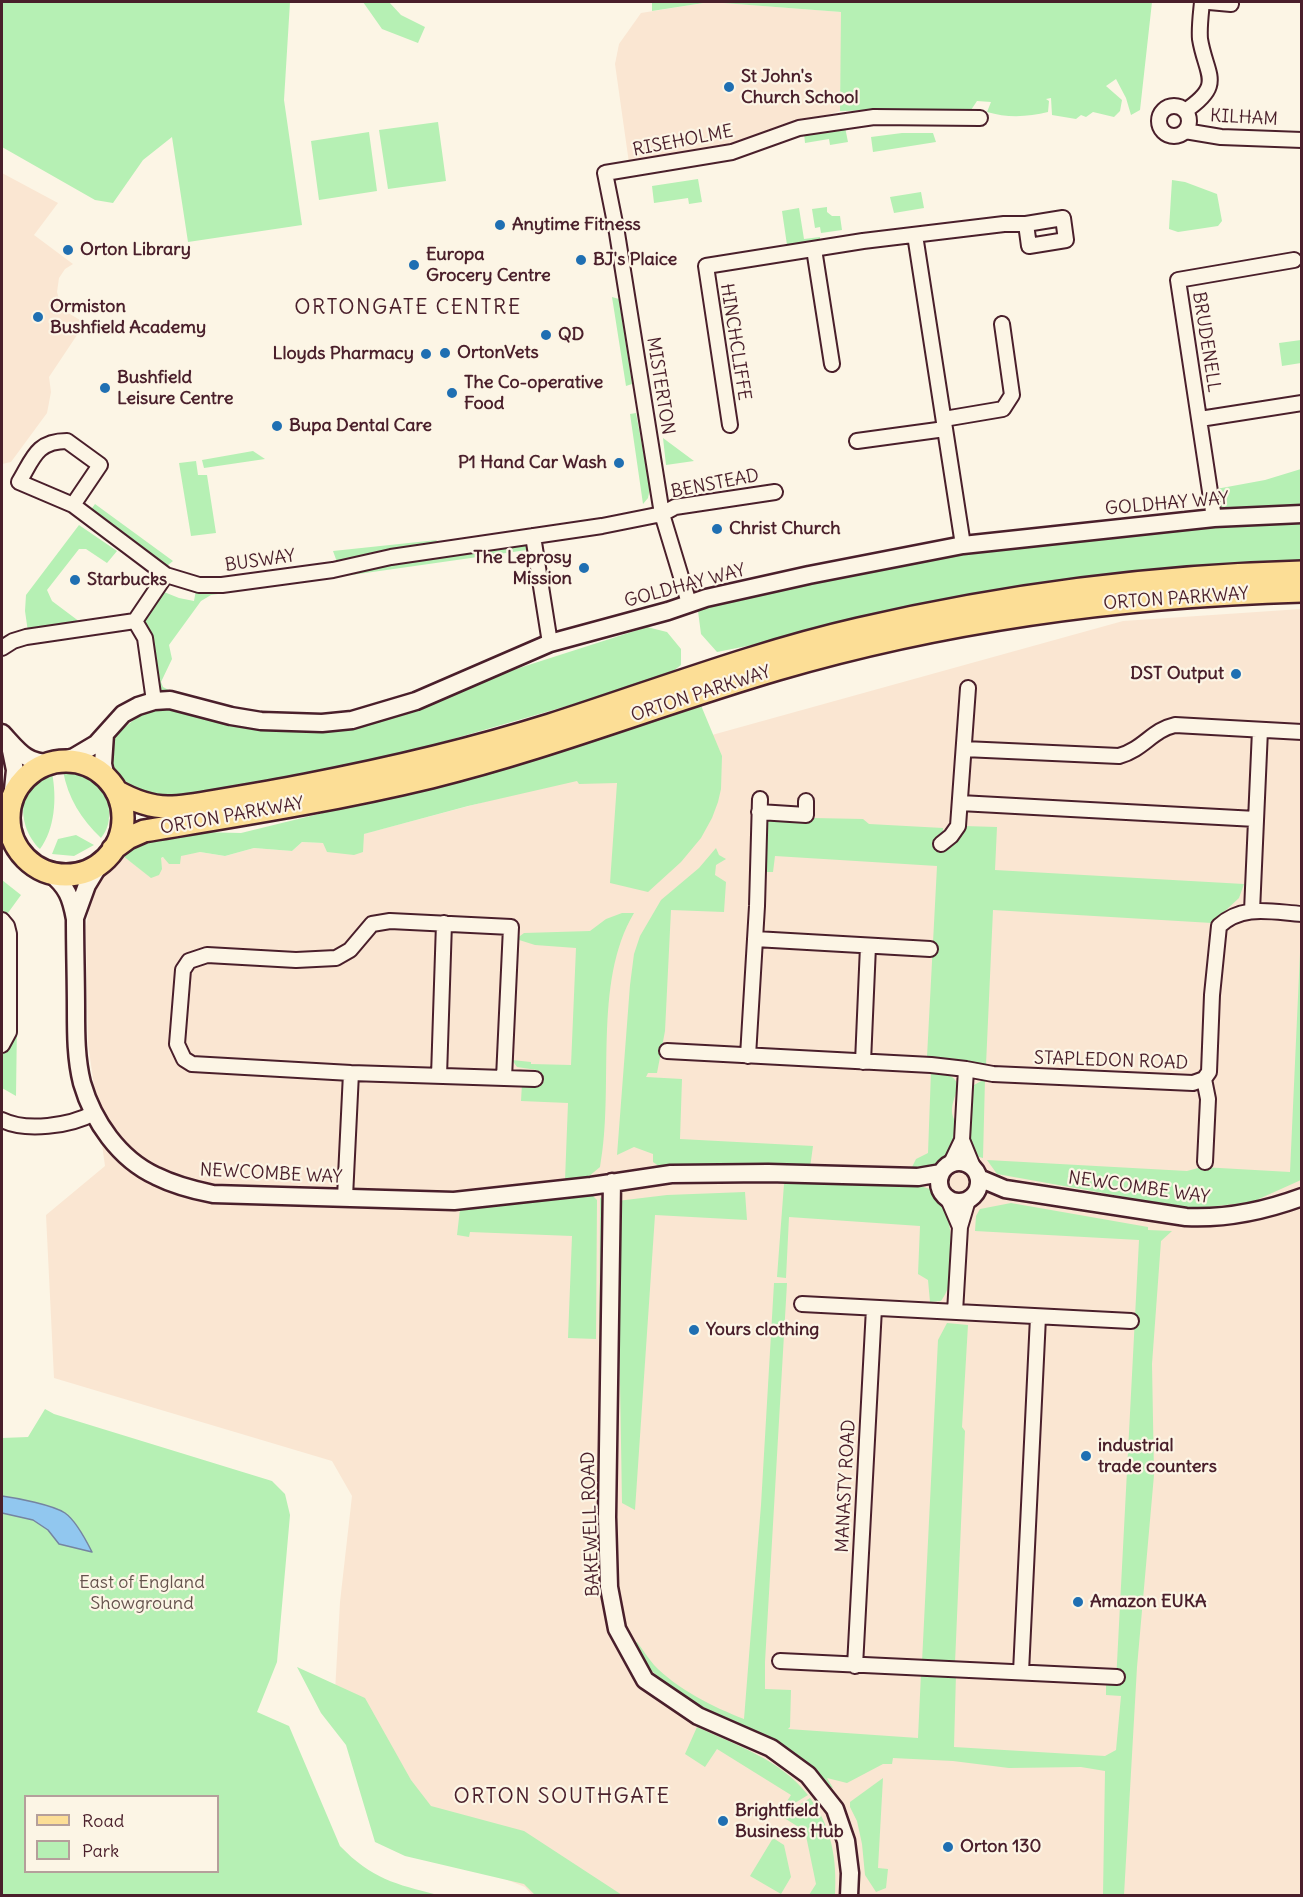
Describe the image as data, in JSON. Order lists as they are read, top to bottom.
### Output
{
  "streets": {
    "main road": ["ORTON PARKWAY"],
    "street": [
      "KILHAM",
      "RISEHOLME",
      "HINCHCLIFFE",
      "BRUDENELL",
      "MISTERTON",
      "BENSTEAD",
      "GOLDHAY WAY",
      "BUSWAY",
      "STAPLEDON ROAD",
      "NEWCOMBE WAY",
      "MANASTY ROAD",
      "BAKEWELL ROAD"
    ]
  },
  "crossings": [
    ["RISEHOLME", "MISTERTON"],
    ["BRUDENELL", "GOLDHAY WAY"],
    ["MISTERTON", "BENSTEAD"],
    ["MISTERTON", "GOLDHAY WAY"],
    ["BENSTEAD", "BUSWAY"],
    ["GOLDHAY WAY", "ORTON PARKWAY"],
    ["GOLDHAY WAY", "NEWCOMBE WAY"],
    ["ORTON PARKWAY", "NEWCOMBE WAY"],
    ["NEWCOMBE WAY", "BAKEWELL ROAD"]
  ],
  "districts": ["ORTONGATE CENTRE", "ORTON SOUTHGATE"],
  "parks": ["East of England Showground"],
  "places": [
    "St John's Church School",
    "Anytime Fitness",
    "Orton Library",
    "BJ's Plaice",
    "Europa Grocery Centre",
    "Ormiston Bushfield Academy",
    "QD",
    "OrtonVets",
    "Lloyds Pharmacy",
    "Bushfield Leisure Centre",
    "The Co-operative Food",
    "Bupa Dental Care",
    "P1 Hand Car Wash",
    "Christ Church",
    "The Leprosy Mission",
    "Starbucks",
    "DST Output",
    "Yours clothing",
    "industrial trade counters",
    "Amazon EUKA",
    "Brightfield Business Hub",
    "Orton 130"
  ],
  "legend": ["Road", "Park"]
}
